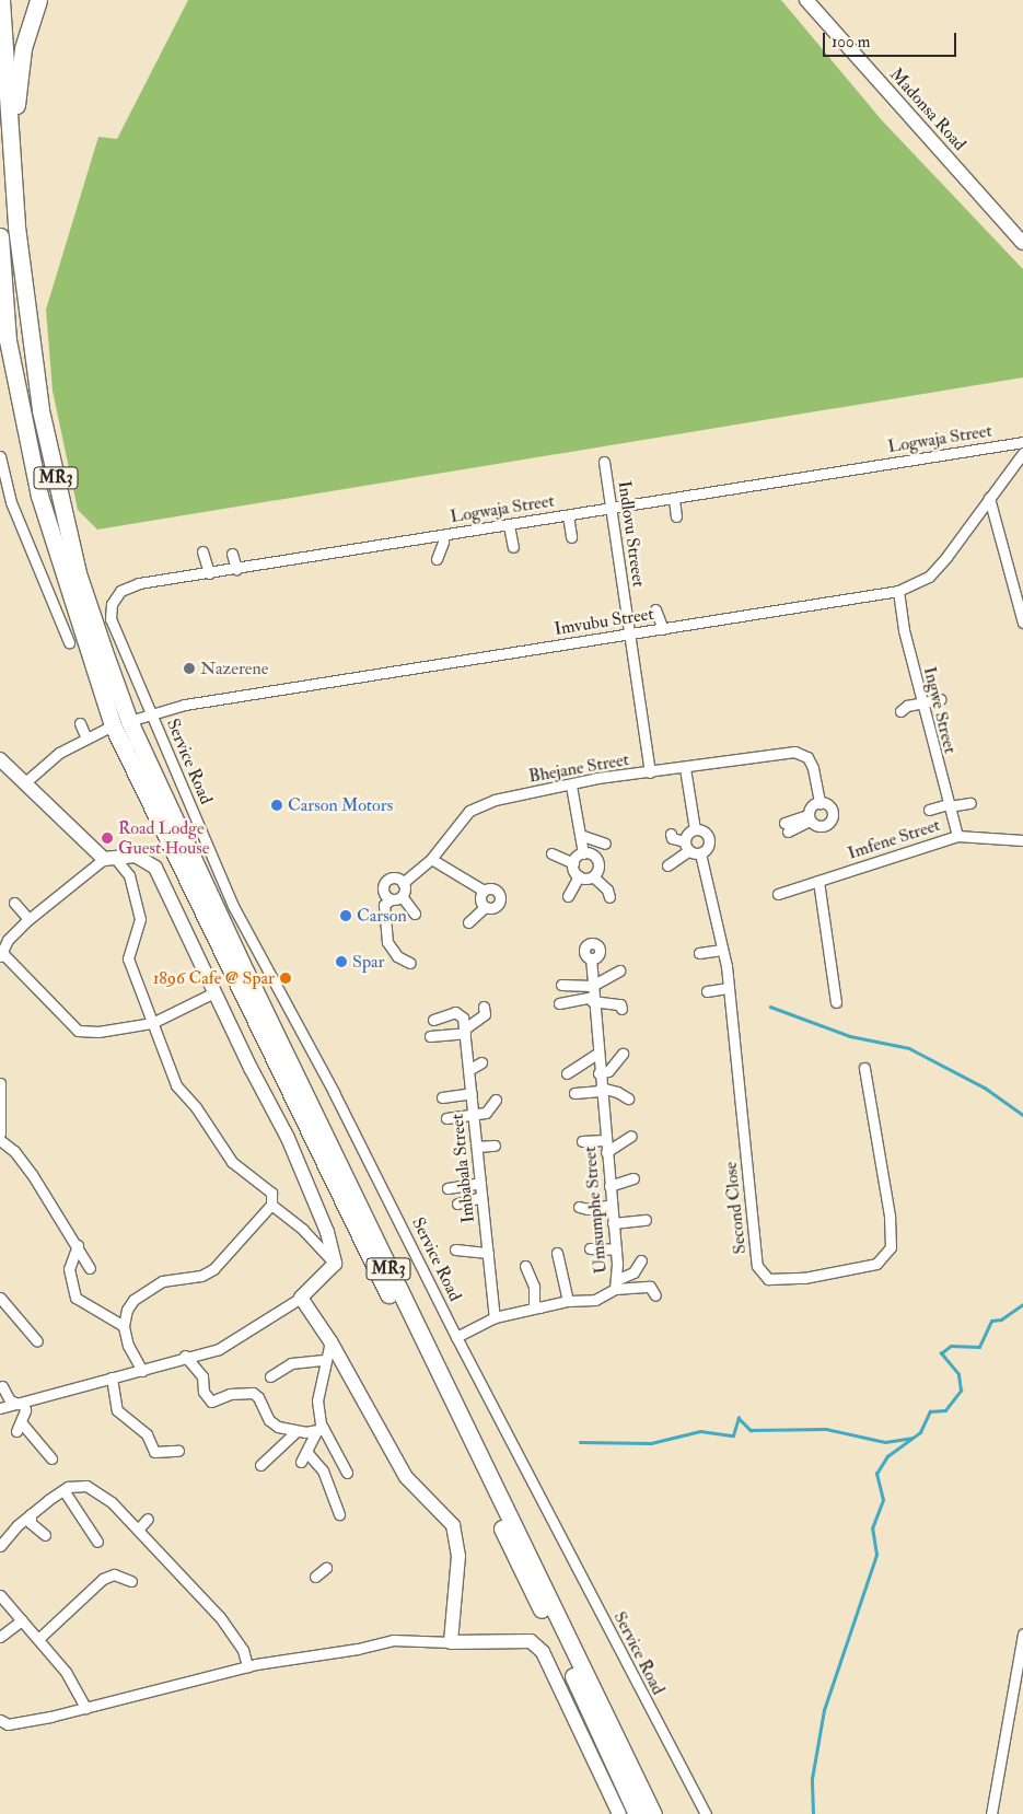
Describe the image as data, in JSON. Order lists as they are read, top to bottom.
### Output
{
  "streets": {
    "highway": ["MR3"],
    "street": [
      "Madonsa Road",
      "Logwaja Street",
      "Indlovu Streeet",
      "Imvubu Street",
      "Ingwe Street",
      "Service Road",
      "Bhejane Street",
      "Imfene Street",
      "Imbabala Street",
      "Second Close",
      "Umsumphe Street"
    ]
  },
  "crossings": [
    ["Logwaja Street", "Indlovu Streeet"],
    ["Logwaja Street", "Imvubu Street"],
    ["Logwaja Street", "Service Road"],
    ["MR3", "Imvubu Street"],
    ["Indlovu Streeet", "Imvubu Street"],
    ["Indlovu Streeet", "Bhejane Street"],
    ["Imvubu Street", "Ingwe Street"],
    ["Imvubu Street", "Service Road"],
    ["Ingwe Street", "Imfene Street"],
    ["Service Road", "Umsumphe Street"],
    ["Imbabala Street", "Umsumphe Street"]
  ],
  "places": [
    "Nazerene",
    "Carson Motors",
    "Road Lodge Guest House",
    "Carson",
    "Spar",
    "1896 Cafe @ Spar"
  ],
  "scale_bar": "100 m"
}
